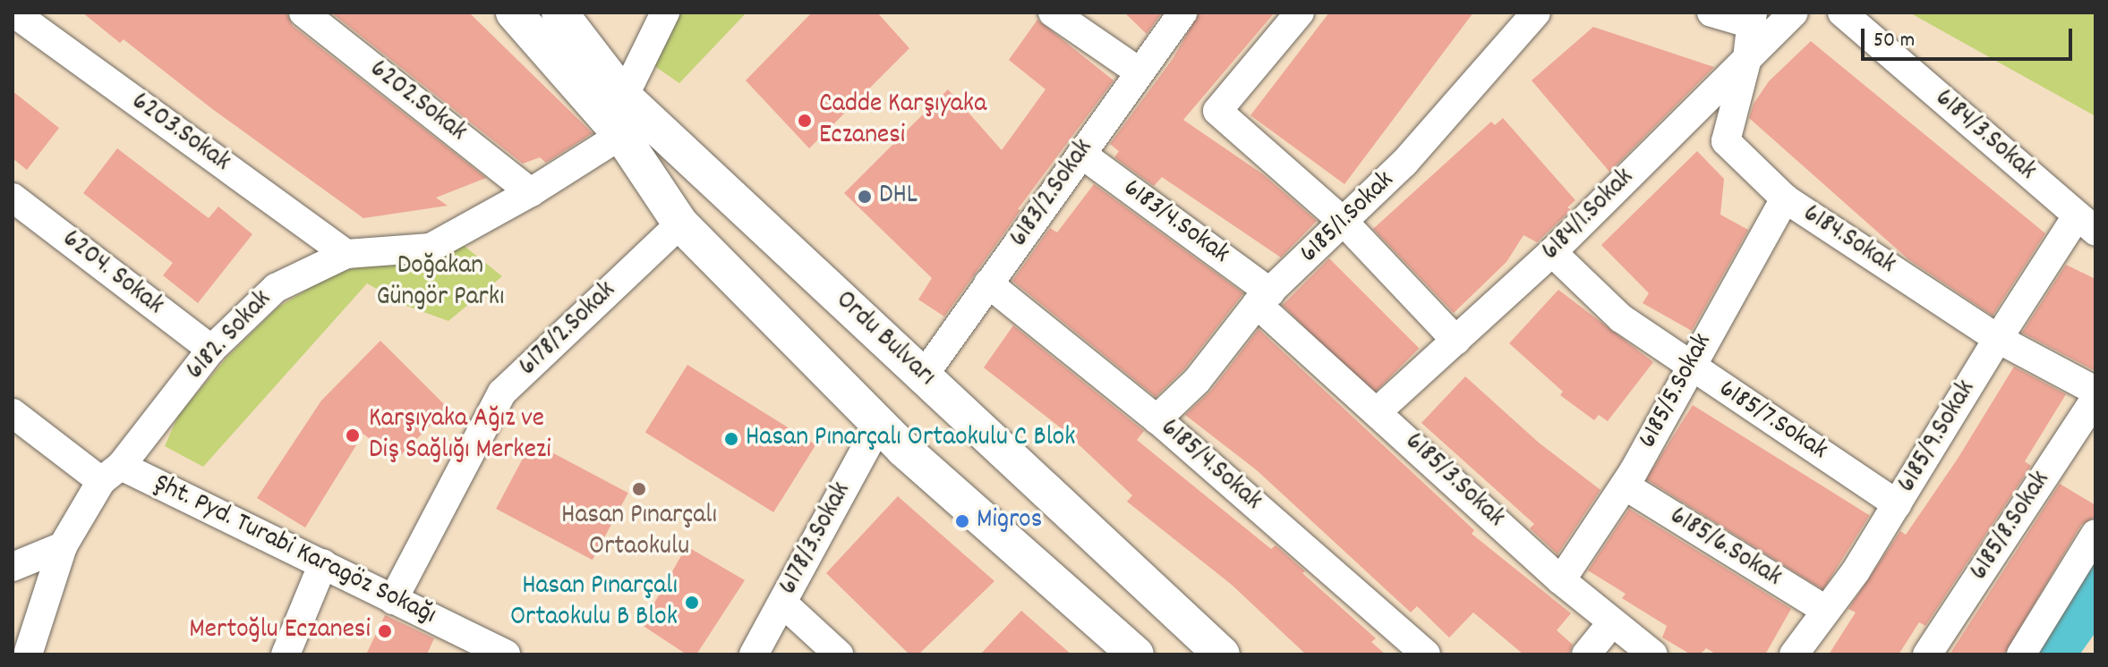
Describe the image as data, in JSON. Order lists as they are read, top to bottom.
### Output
{
  "streets": {
    "main road": ["Ordu Bulvarı"],
    "street": [
      "6202.Sokak",
      "6203.Sokak",
      "6184/3.Sokak",
      "6183/2.Sokak",
      "6184/1.Sokak",
      "6185/1.Sokak",
      "6183/4.Sokak",
      "6184.Sokak",
      "6204. Sokak",
      "6178/2.Sokak",
      "6182. Sokak",
      "6185/5.Sokak",
      "6185/7.Sokak",
      "6185/9.Sokak",
      "6185/4.Sokak",
      "6185/3.Sokak",
      "6185/8.Sokak",
      "6178/3.Sokak",
      "6185/6.Sokak",
      "Şht. Pyd. Turabi Karagöz Sokağı"
    ]
  },
  "crossings": [
    ["6202.Sokak", "6182. Sokak"],
    ["6203.Sokak", "6182. Sokak"],
    ["6184/3.Sokak", "6185/9.Sokak"],
    ["6183/2.Sokak", "6183/4.Sokak"],
    ["6183/2.Sokak", "Ordu Bulvarı"],
    ["6183/2.Sokak", "6185/4.Sokak"],
    ["6184/1.Sokak", "6184.Sokak"],
    ["6184/1.Sokak", "6185/7.Sokak"],
    ["6184/1.Sokak", "6185/3.Sokak"],
    ["6185/1.Sokak", "6183/4.Sokak"],
    ["6185/1.Sokak", "6185/4.Sokak"],
    ["6185/1.Sokak", "6185/3.Sokak"],
    ["6183/4.Sokak", "6185/3.Sokak"],
    ["6184.Sokak", "6185/5.Sokak"],
    ["6184.Sokak", "6185/9.Sokak"],
    ["6204. Sokak", "6182. Sokak"],
    ["6178/2.Sokak", "Şht. Pyd. Turabi Karagöz Sokağı"],
    ["6182. Sokak", "Şht. Pyd. Turabi Karagöz Sokağı"],
    ["6185/5.Sokak", "6185/7.Sokak"],
    ["6185/5.Sokak", "6185/3.Sokak"],
    ["6185/5.Sokak", "6185/6.Sokak"],
    ["6185/7.Sokak", "6185/9.Sokak"],
    ["6185/9.Sokak", "6185/6.Sokak"]
  ],
  "parks": ["Doğakan Güngör Parkı"],
  "places": [
    "Cadde Karşıyaka Eczanesi",
    "DHL",
    "Karşıyaka Ağız ve Diş Sağlığı Merkezi",
    "Hasan Pınarçalı Ortaokulu C Blok",
    "Hasan Pınarçalı Ortaokulu",
    "Migros",
    "Hasan Pınarçalı Ortaokulu B Blok",
    "Mertoğlu Eczanesi"
  ],
  "scale_bar": "50 m"
}
